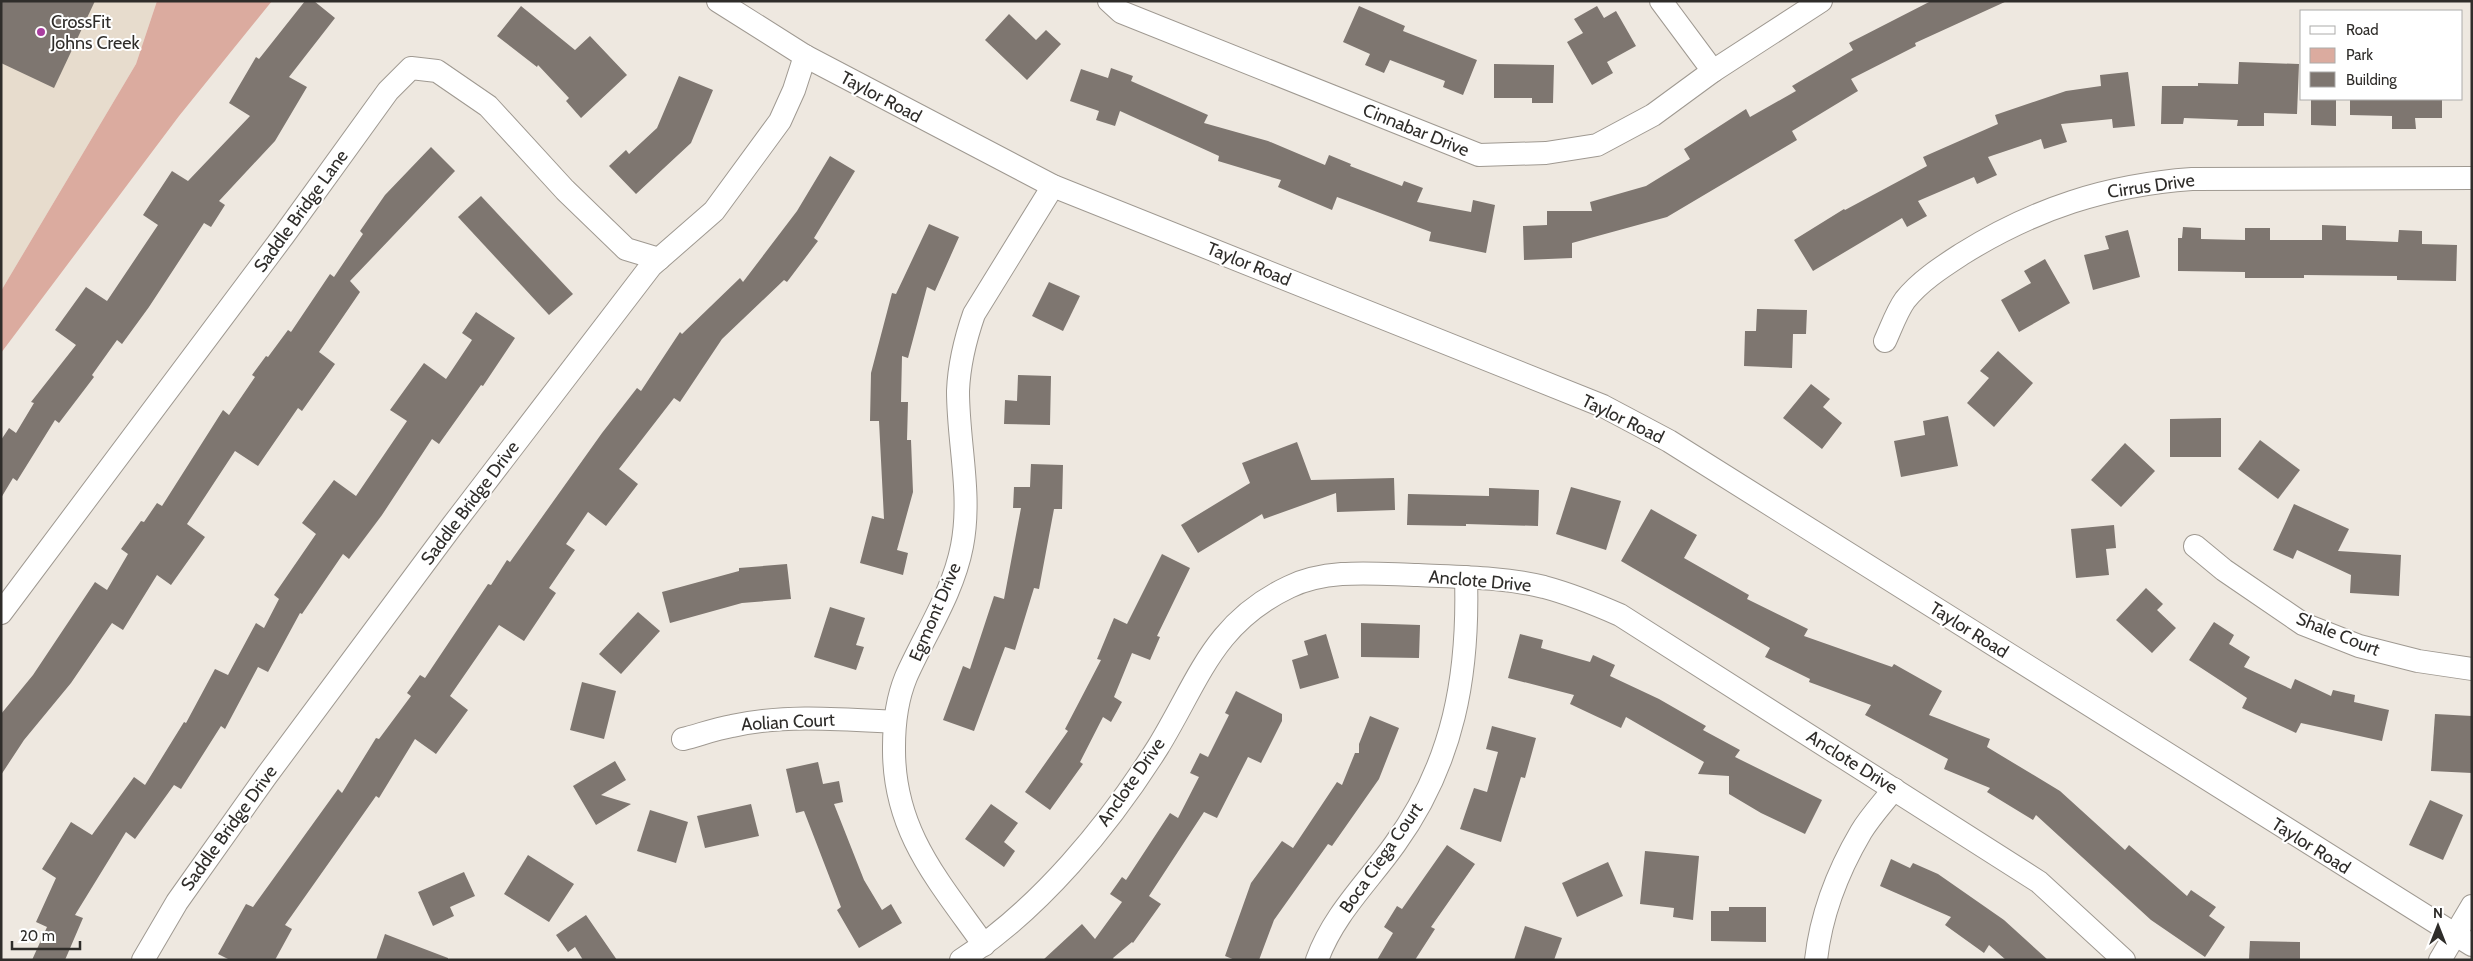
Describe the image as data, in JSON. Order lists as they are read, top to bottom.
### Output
{
  "streets": {
    "street": [
      "Taylor Road",
      "Cinnabar Drive",
      "Cirrus Drive",
      "Saddle Bridge Lane",
      "Saddle Bridge Drive",
      "Anclote Drive",
      "Egmont Drive",
      "Shale Court",
      "Aolian Court",
      "Boca Ciega Court"
    ]
  },
  "crossings": [
    ["Taylor Road", "Saddle Bridge Drive"],
    ["Taylor Road", "Egmont Drive"],
    ["Saddle Bridge Lane", "Saddle Bridge Drive"],
    ["Anclote Drive", "Egmont Drive"],
    ["Anclote Drive", "Boca Ciega Court"],
    ["Egmont Drive", "Aolian Court"]
  ],
  "places": ["CrossFit Johns Creek"],
  "legend": ["Road", "Park", "Building"],
  "scale_bar": "20 m",
  "north": "top"
}
